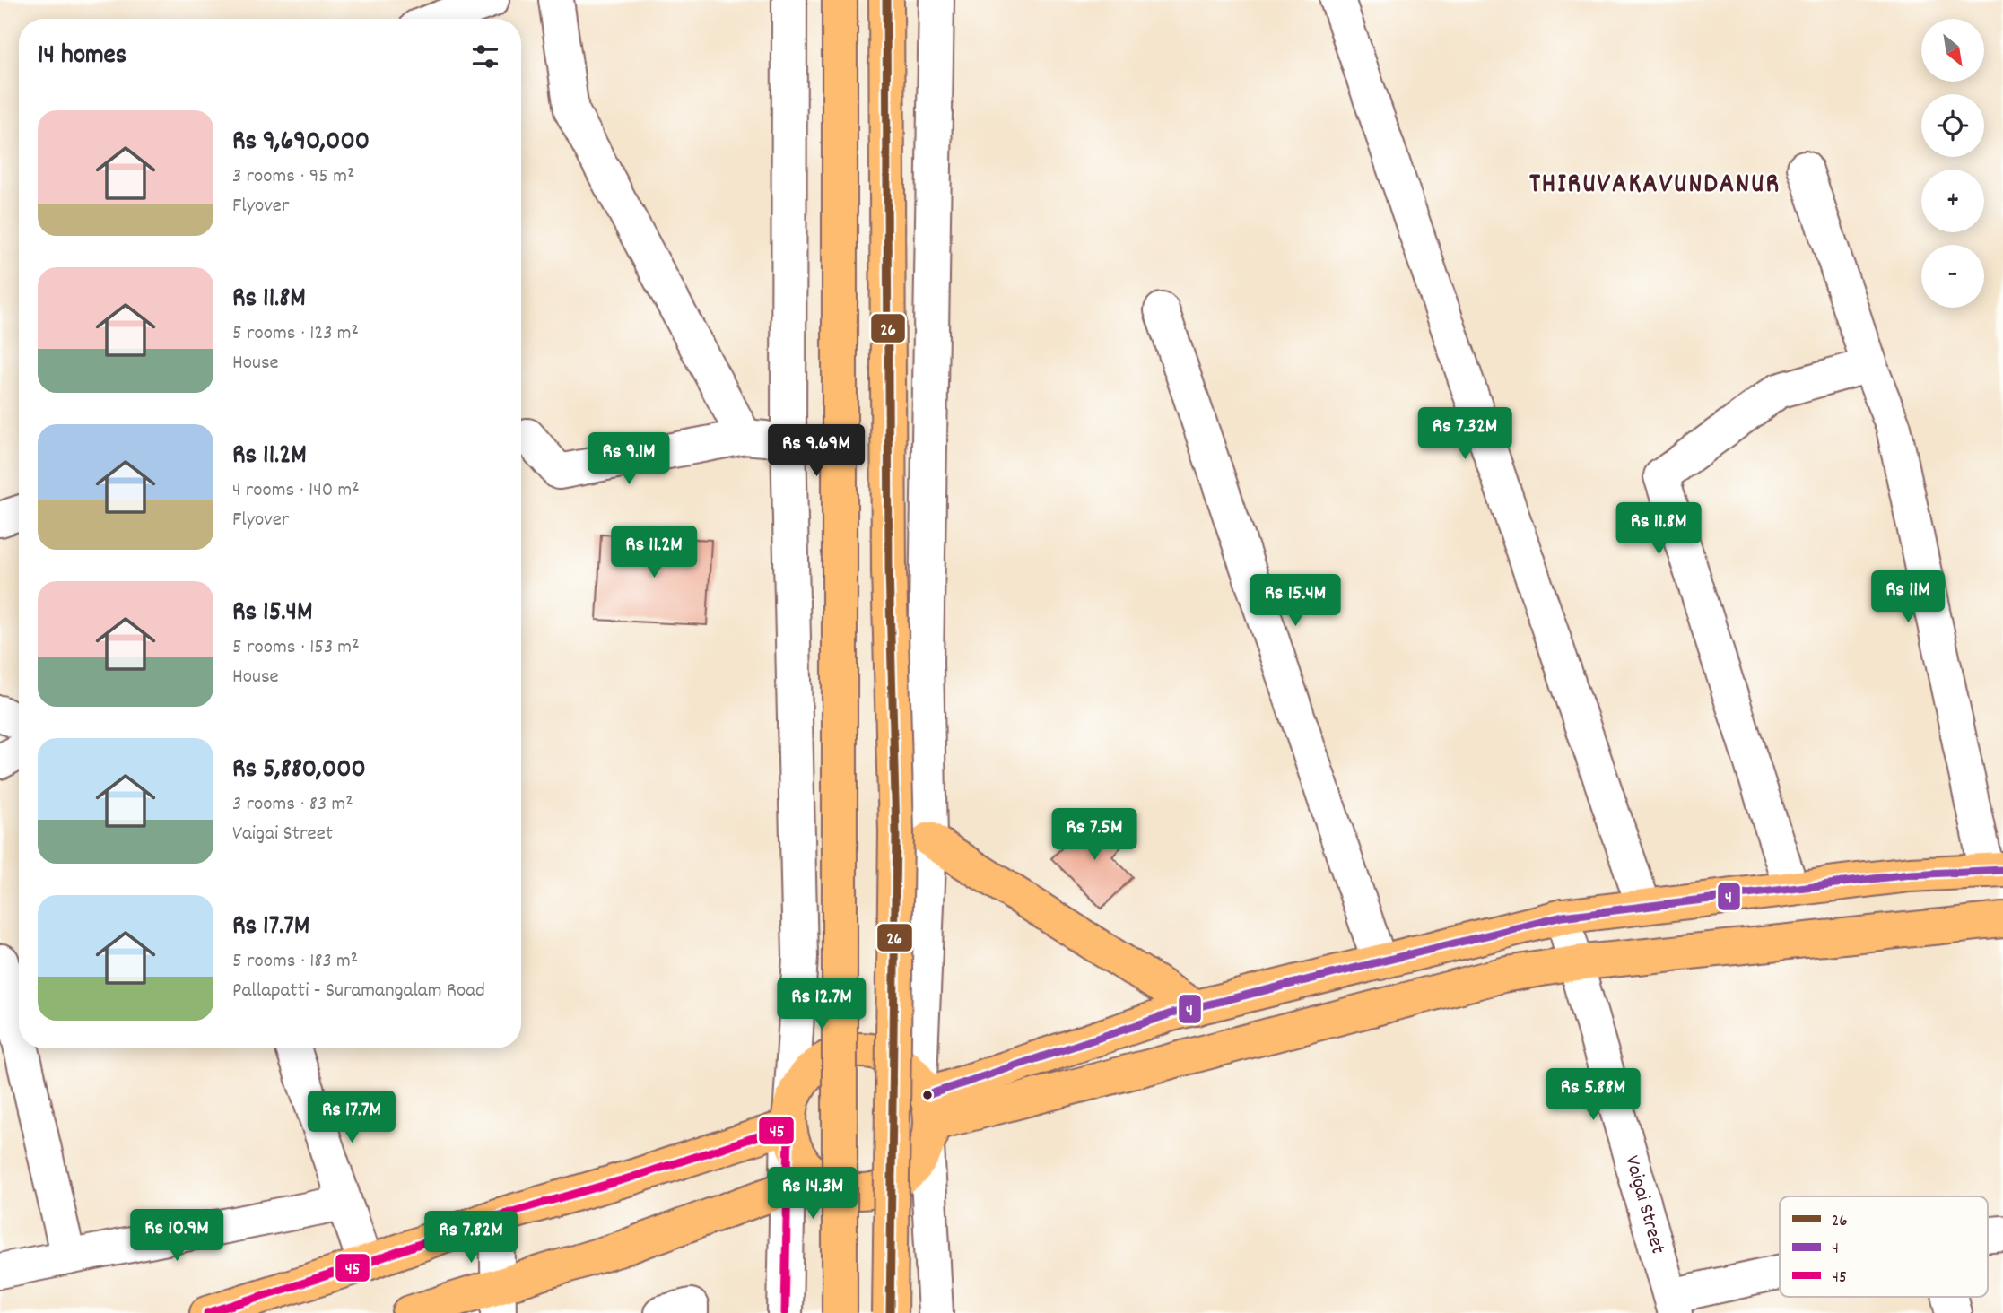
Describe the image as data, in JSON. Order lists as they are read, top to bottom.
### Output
{
  "streets": {
    "street": ["Vaigai Street"]
  },
  "districts": ["THIRUVAKAVUNDANUR"],
  "lines": ["transit line 26", "transit line 4", "transit line 45"],
  "legend": ["26", "4", "45"],
  "north": "bottom right",
  "page": {
    "map_buttons": ["+", "−"],
    "heading": "14 homes",
    "list": [
      {
        "name": "Rs 9,690,000",
        "note": "3 rooms · 95 m² · Flyover"
      },
      {
        "name": "Rs 11.8M",
        "note": "5 rooms · 123 m² · House"
      },
      {
        "name": "Rs 11.2M",
        "note": "4 rooms · 140 m² · Flyover"
      },
      {
        "name": "Rs 15.4M",
        "note": "5 rooms · 153 m² · House"
      },
      {
        "name": "Rs 5,880,000",
        "note": "3 rooms · 83 m² · Vaigai Street"
      },
      {
        "name": "Rs 17.7M",
        "note": "5 rooms · 183 m² · Pallapatti - Suramangalam Road"
      }
    ],
    "price": [
      "Rs 7.32M",
      "Rs 9.69M",
      "Rs 9.1M",
      "Rs 11.8M",
      "Rs 11.2M",
      "Rs 11M",
      "Rs 15.4M",
      "Rs 7.5M",
      "Rs 12.7M",
      "Rs 5.88M",
      "Rs 17.7M",
      "Rs 14.3M",
      "Rs 10.9M",
      "Rs 7.82M"
    ]
  }
}
